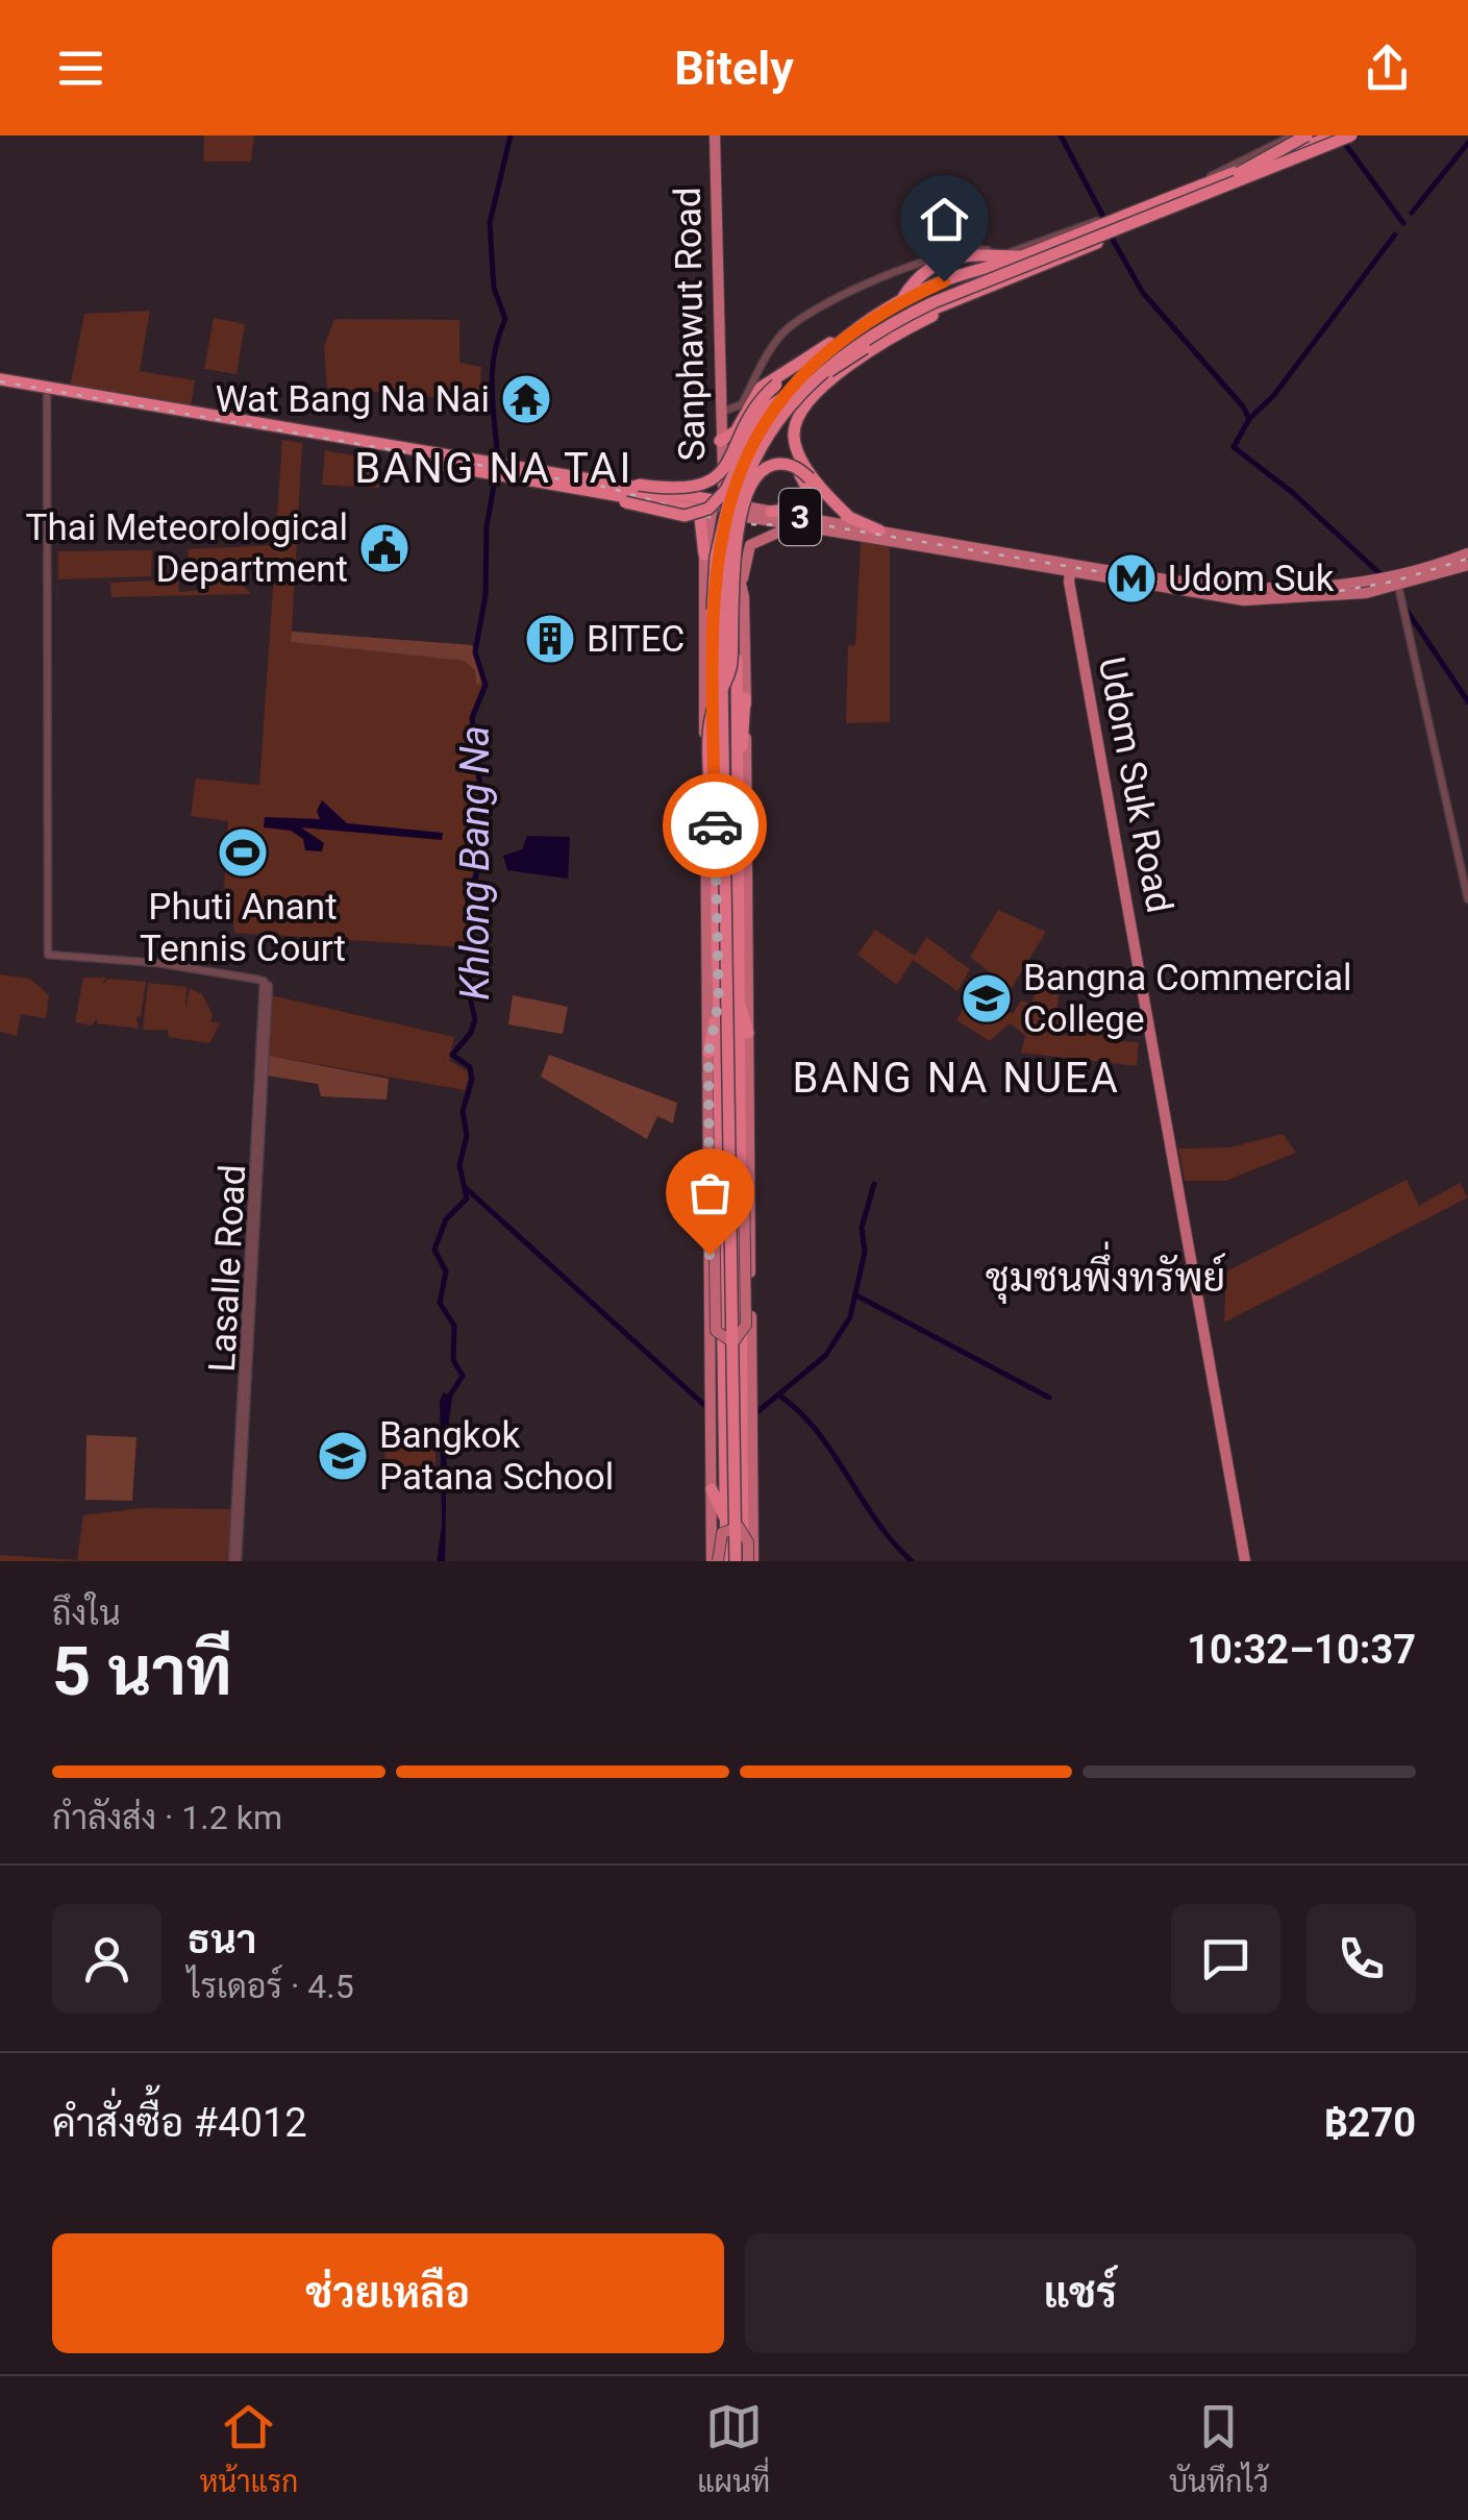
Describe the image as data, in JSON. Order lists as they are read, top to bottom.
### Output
{
  "streets": {
    "highway": ["3"],
    "main road": ["Sanphawut Road", "Udom Suk Road"],
    "street": ["Lasalle Road"]
  },
  "crossings": [
    ["Sanphawut Road", "3"],
    ["3", "Lasalle Road"]
  ],
  "districts": ["BANG NA TAI", "BANG NA NUEA", "ชุมชนพึ่งทรัพย์"],
  "water": ["Khlong Bang Na"],
  "places": {
    "temple": ["Wat Bang Na Nai"],
    "public building": ["Thai Meteorological Department"],
    "metro station": ["Udom Suk"],
    "building": ["BITEC"],
    "sports": ["Phuti Anant Tennis Court"],
    "school or university": ["Bangna Commercial College", "Bangkok Patana School"]
  },
  "page": {
    "header": "Bitely",
    "heading": ["5 นาที", "ถึงใน", "10:32–10:37"],
    "panel": [
      "ธนา",
      "ไรเดอร์ · 4.5",
      "คำสั่งซื้อ #4012",
      "฿270"
    ],
    "bar": "กำลังส่ง · 1.2 km",
    "buttons": ["ช่วยเหลือ", "แชร์"],
    "tabs": ["หน้าแรก", "แผนที่", "บันทึกไว้"]
  }
}
